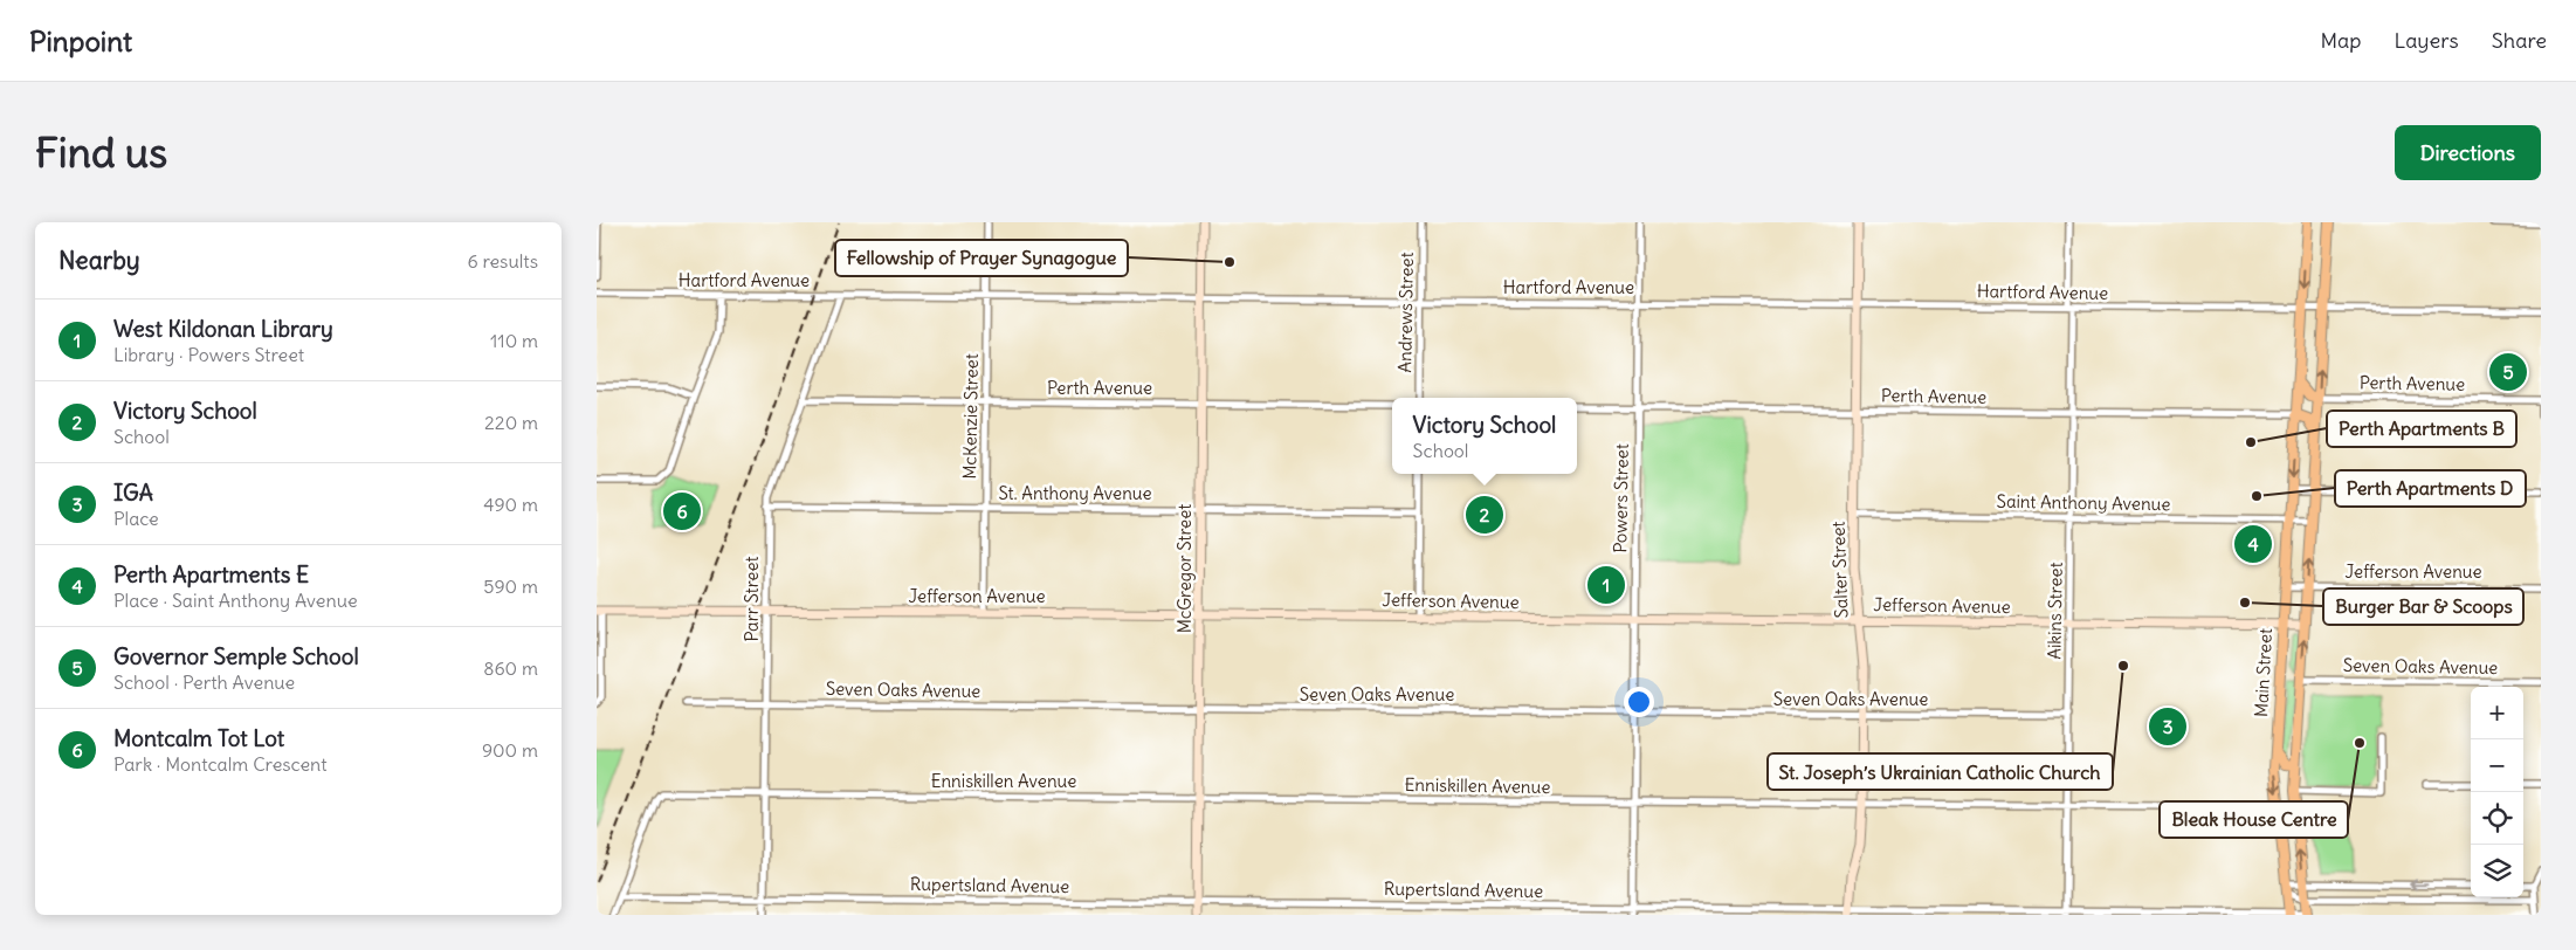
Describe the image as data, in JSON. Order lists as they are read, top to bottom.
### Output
{
  "streets": {
    "main road": ["Main Street"],
    "street": [
      "Hartford Avenue",
      "Andrews Street",
      "Perth Avenue",
      "McKenzie Street",
      "St. Anthony Avenue",
      "Powers Street",
      "Saint Anthony Avenue",
      "McGregor Street",
      "Salter Street",
      "Jefferson Avenue",
      "Parr Street",
      "Aikins Street",
      "Seven Oaks Avenue",
      "Enniskillen Avenue",
      "Rupertsland Avenue"
    ]
  },
  "crossings": [
    ["Hartford Avenue", "Andrews Street"],
    ["Hartford Avenue", "McKenzie Street"],
    ["Hartford Avenue", "Powers Street"],
    ["Hartford Avenue", "McGregor Street"],
    ["Hartford Avenue", "Salter Street"],
    ["Hartford Avenue", "Parr Street"],
    ["Hartford Avenue", "Aikins Street"],
    ["Hartford Avenue", "Main Street"],
    ["Perth Avenue", "McKenzie Street"],
    ["Perth Avenue", "Powers Street"],
    ["Perth Avenue", "McGregor Street"],
    ["Perth Avenue", "Salter Street"],
    ["Perth Avenue", "Parr Street"],
    ["Perth Avenue", "Aikins Street"],
    ["Perth Avenue", "Main Street"],
    ["McKenzie Street", "St. Anthony Avenue"],
    ["McKenzie Street", "Jefferson Avenue"],
    ["St. Anthony Avenue", "McGregor Street"],
    ["St. Anthony Avenue", "Parr Street"],
    ["Powers Street", "Jefferson Avenue"],
    ["Powers Street", "Seven Oaks Avenue"],
    ["Powers Street", "Enniskillen Avenue"],
    ["Powers Street", "Rupertsland Avenue"],
    ["Saint Anthony Avenue", "Salter Street"],
    ["Saint Anthony Avenue", "Aikins Street"],
    ["Saint Anthony Avenue", "Main Street"],
    ["McGregor Street", "Jefferson Avenue"],
    ["McGregor Street", "Seven Oaks Avenue"],
    ["McGregor Street", "Enniskillen Avenue"],
    ["McGregor Street", "Rupertsland Avenue"],
    ["Salter Street", "Jefferson Avenue"],
    ["Salter Street", "Seven Oaks Avenue"],
    ["Salter Street", "Enniskillen Avenue"],
    ["Salter Street", "Rupertsland Avenue"],
    ["Jefferson Avenue", "Parr Street"],
    ["Jefferson Avenue", "Aikins Street"],
    ["Jefferson Avenue", "Main Street"],
    ["Parr Street", "Seven Oaks Avenue"],
    ["Parr Street", "Enniskillen Avenue"],
    ["Parr Street", "Rupertsland Avenue"],
    ["Aikins Street", "Seven Oaks Avenue"],
    ["Aikins Street", "Enniskillen Avenue"],
    ["Aikins Street", "Rupertsland Avenue"],
    ["Main Street", "Enniskillen Avenue"],
    ["Main Street", "Rupertsland Avenue"],
    ["Enniskillen Avenue", "Rupertsland Avenue"]
  ],
  "places": [
    "Fellowship of Prayer Synagogue",
    "Perth Apartments B",
    "Perth Apartments D",
    "Burger Bar & Scoops",
    "St. Joseph’s Ukrainian Catholic Church",
    "Bleak House Centre"
  ],
  "page": {
    "header": "Pinpoint",
    "nav": ["Map", "Layers", "Share"],
    "buttons": "Directions",
    "title": "Find us",
    "heading": ["Nearby", "6 results"],
    "list": [
      {
        "mark": "1",
        "name": "West Kildonan Library",
        "note": "Library · Powers Street",
        "value": "110 m"
      },
      {
        "mark": "2",
        "name": "Victory School",
        "note": "School",
        "value": "220 m"
      },
      {
        "mark": "3",
        "name": "IGA",
        "note": "Place",
        "value": "490 m"
      },
      {
        "mark": "4",
        "name": "Perth Apartments E",
        "note": "Place · Saint Anthony Avenue",
        "value": "590 m"
      },
      {
        "mark": "5",
        "name": "Governor Semple School",
        "note": "School · Perth Avenue",
        "value": "860 m"
      },
      {
        "mark": "6",
        "name": "Montcalm Tot Lot",
        "note": "Park · Montcalm Crescent",
        "value": "900 m"
      }
    ],
    "pins": [
      "5",
      "6",
      "2",
      "4",
      "1",
      "3"
    ],
    "popup": ["Victory School", "School"],
    "map_buttons": ["+", "−"]
  }
}
